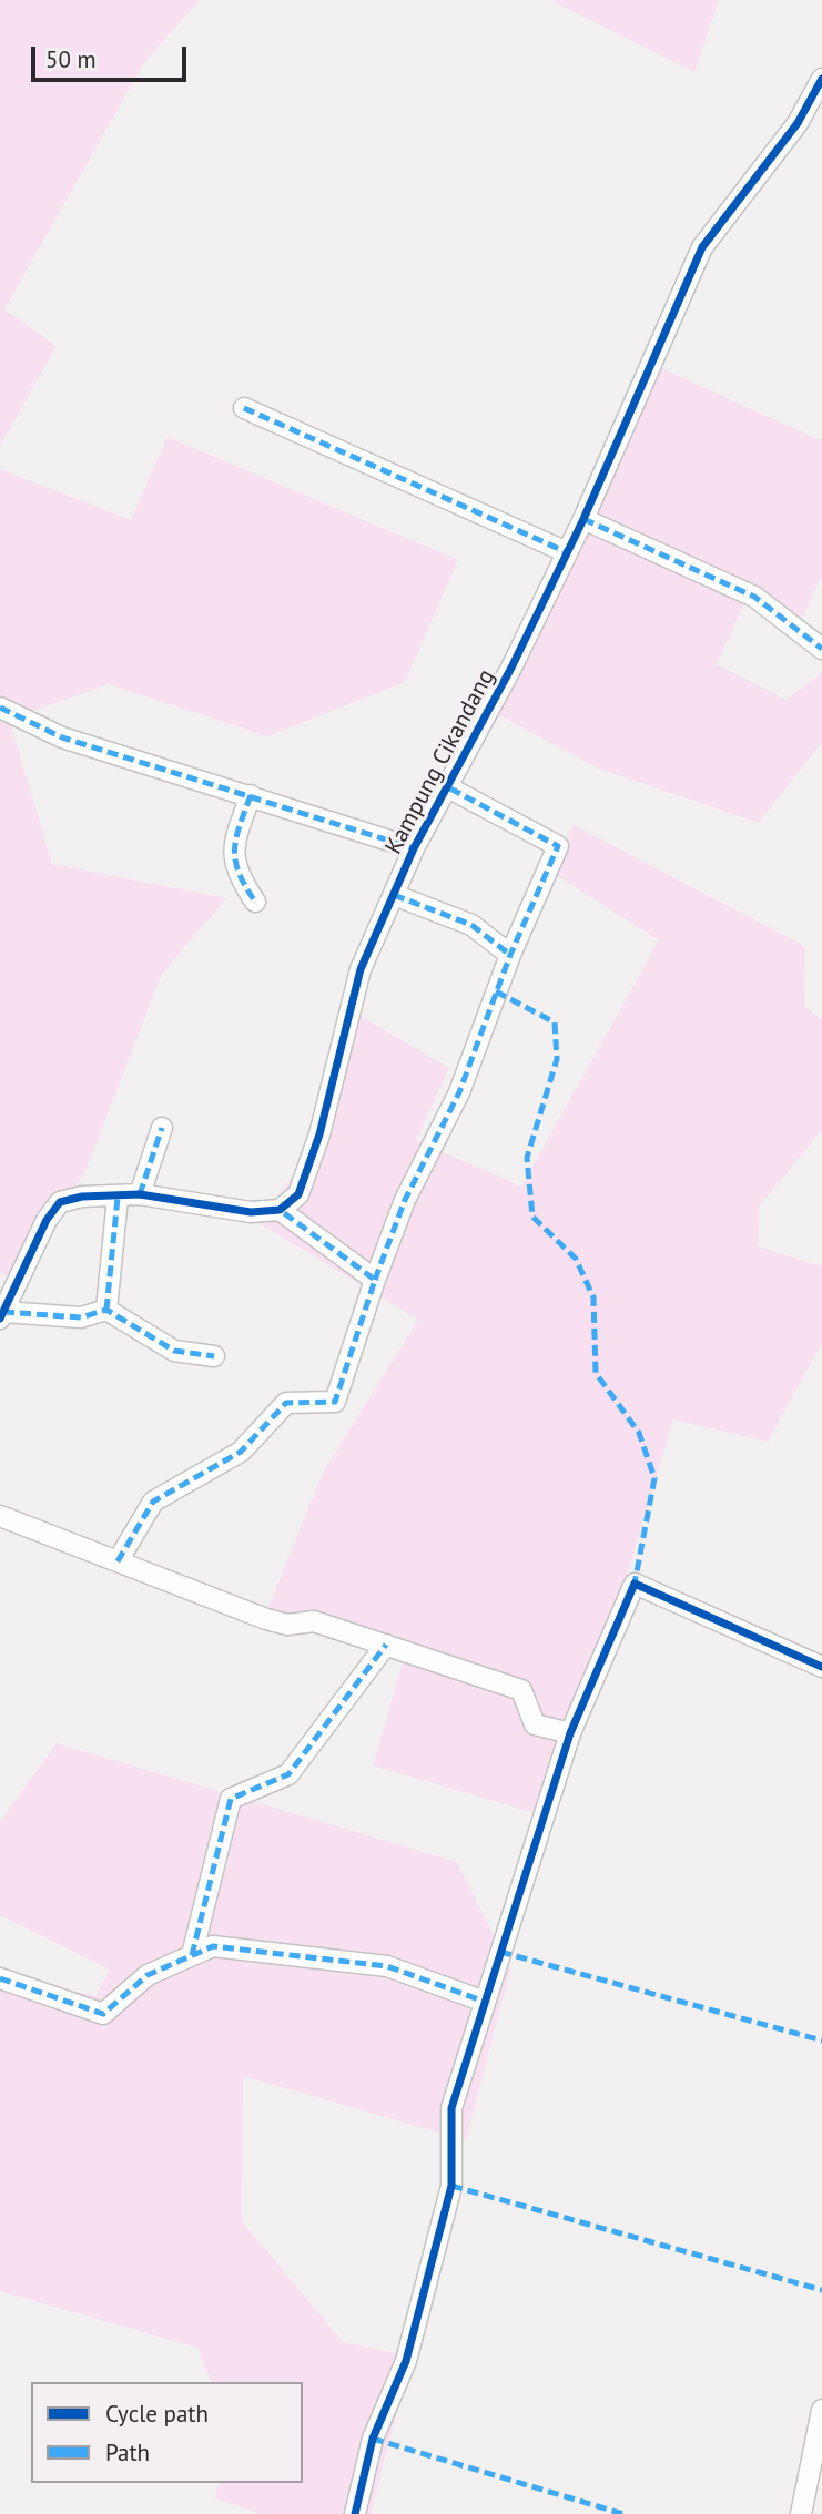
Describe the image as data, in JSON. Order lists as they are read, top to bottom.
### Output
{
  "streets": {
    "street": ["Kampung Cikandang"]
  },
  "legend": ["Cycle path", "Path"],
  "scale_bar": "50 m"
}
